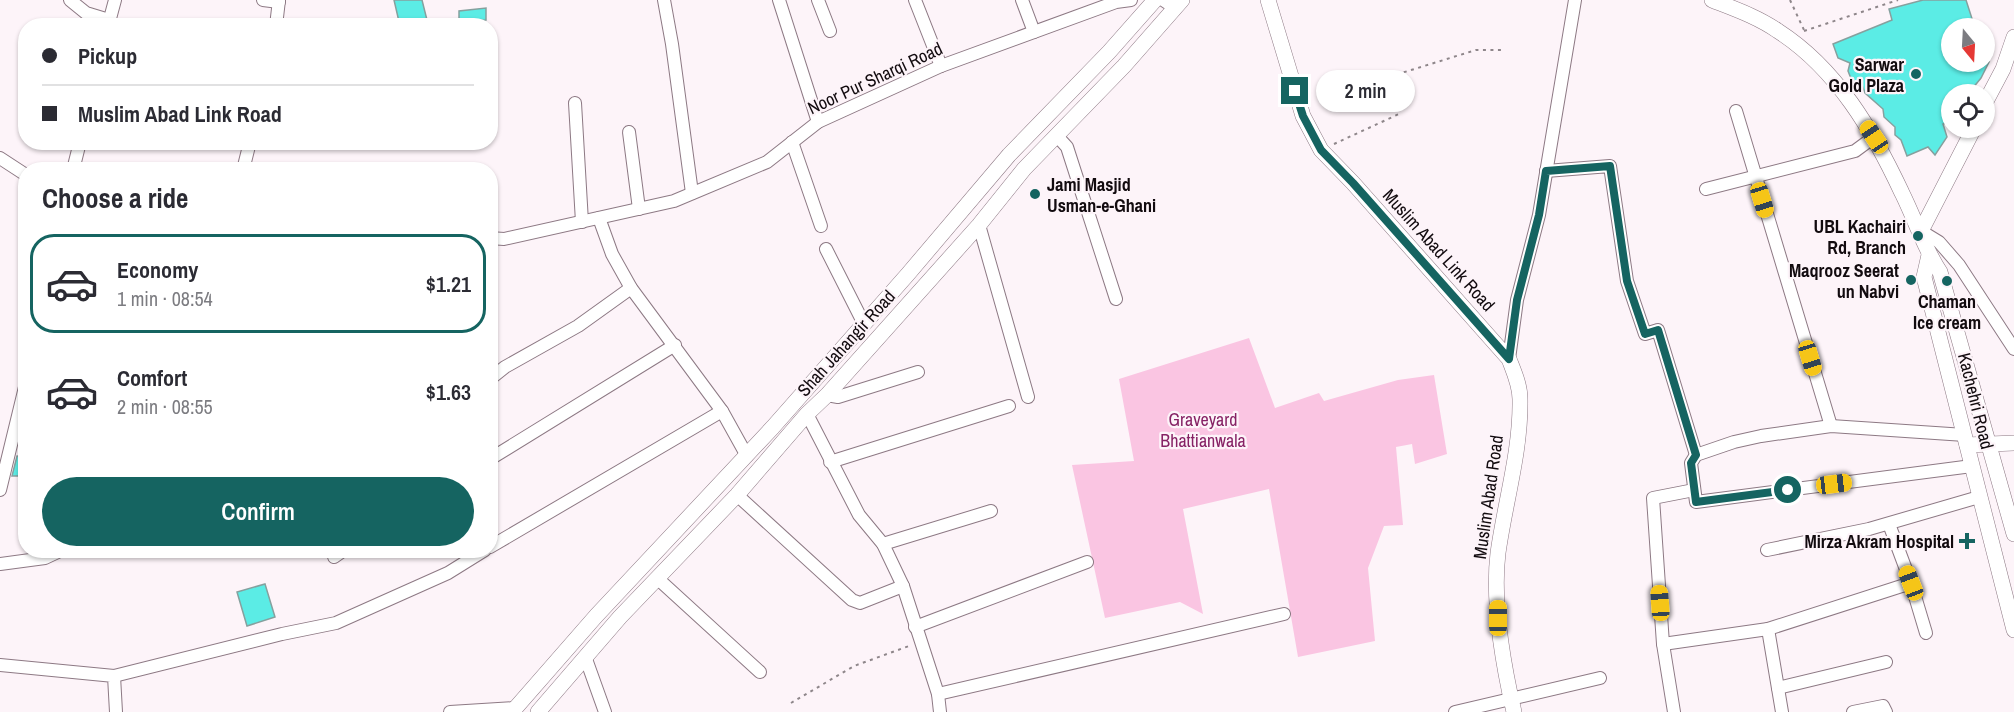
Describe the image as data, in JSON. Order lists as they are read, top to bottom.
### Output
{
  "streets": {
    "street": [
      "Noor Pur Sharqi Road",
      "Muslim Abad Link Road",
      "Shah Jahangir Road",
      "Kachehri Road",
      "Muslim Abad Road"
    ]
  },
  "crossings": [
    ["Muslim Abad Link Road", "Muslim Abad Road"]
  ],
  "parks": ["Graveyard Bhattianwala"],
  "places": {
    "other": [
      "Sarwar Gold Plaza",
      "Jami Masjid Usman-e-Ghani",
      "UBL Kachairi Rd, Branch",
      "Maqrooz Seerat un Nabvi",
      "Chaman Ice cream"
    ],
    "health": ["Mirza Akram Hospital"]
  },
  "north": "bottom",
  "page": {
    "banner": ["Pickup", "Muslim Abad Link Road"],
    "bubble": "2 min",
    "heading": "Choose a ride",
    "list": [
      {
        "name": "Economy",
        "note": "1 min · 08:54",
        "value": "$1.21"
      },
      {
        "name": "Comfort",
        "note": "2 min · 08:55",
        "value": "$1.63"
      }
    ],
    "buttons": "Confirm"
  }
}
